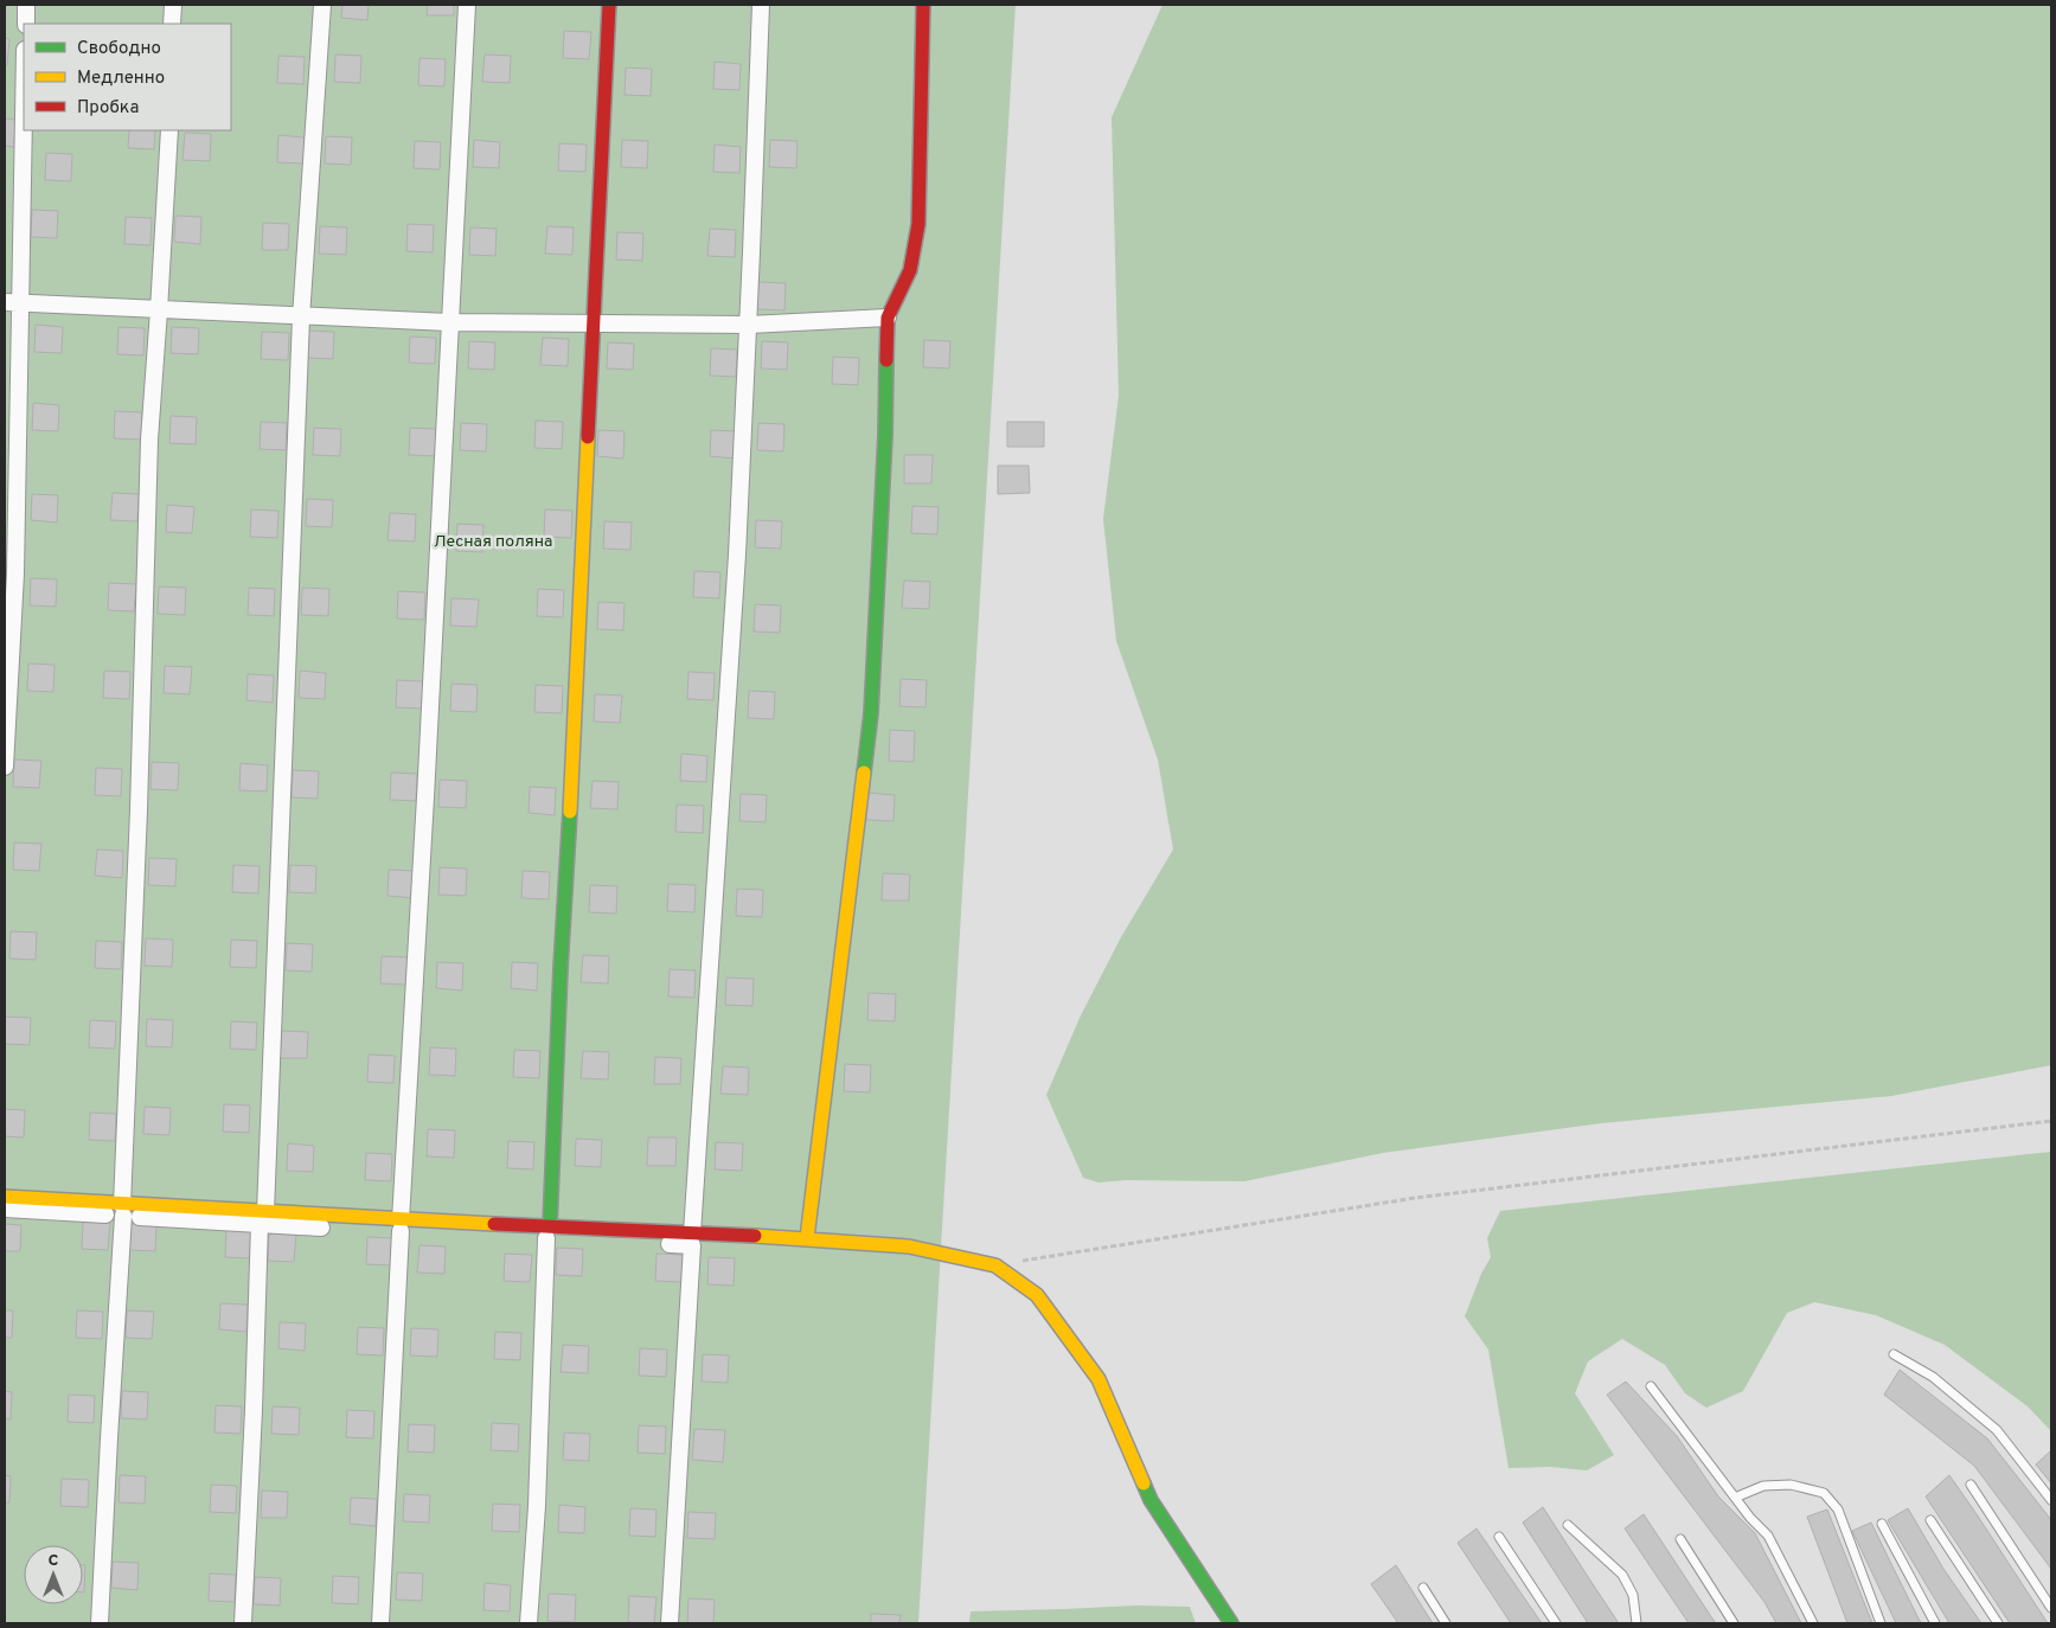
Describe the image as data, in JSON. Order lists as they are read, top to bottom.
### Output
{
  "parks": ["Лесная поляна"],
  "legend": ["Свободно", "Медленно", "Пробка"],
  "north": "top"
}
